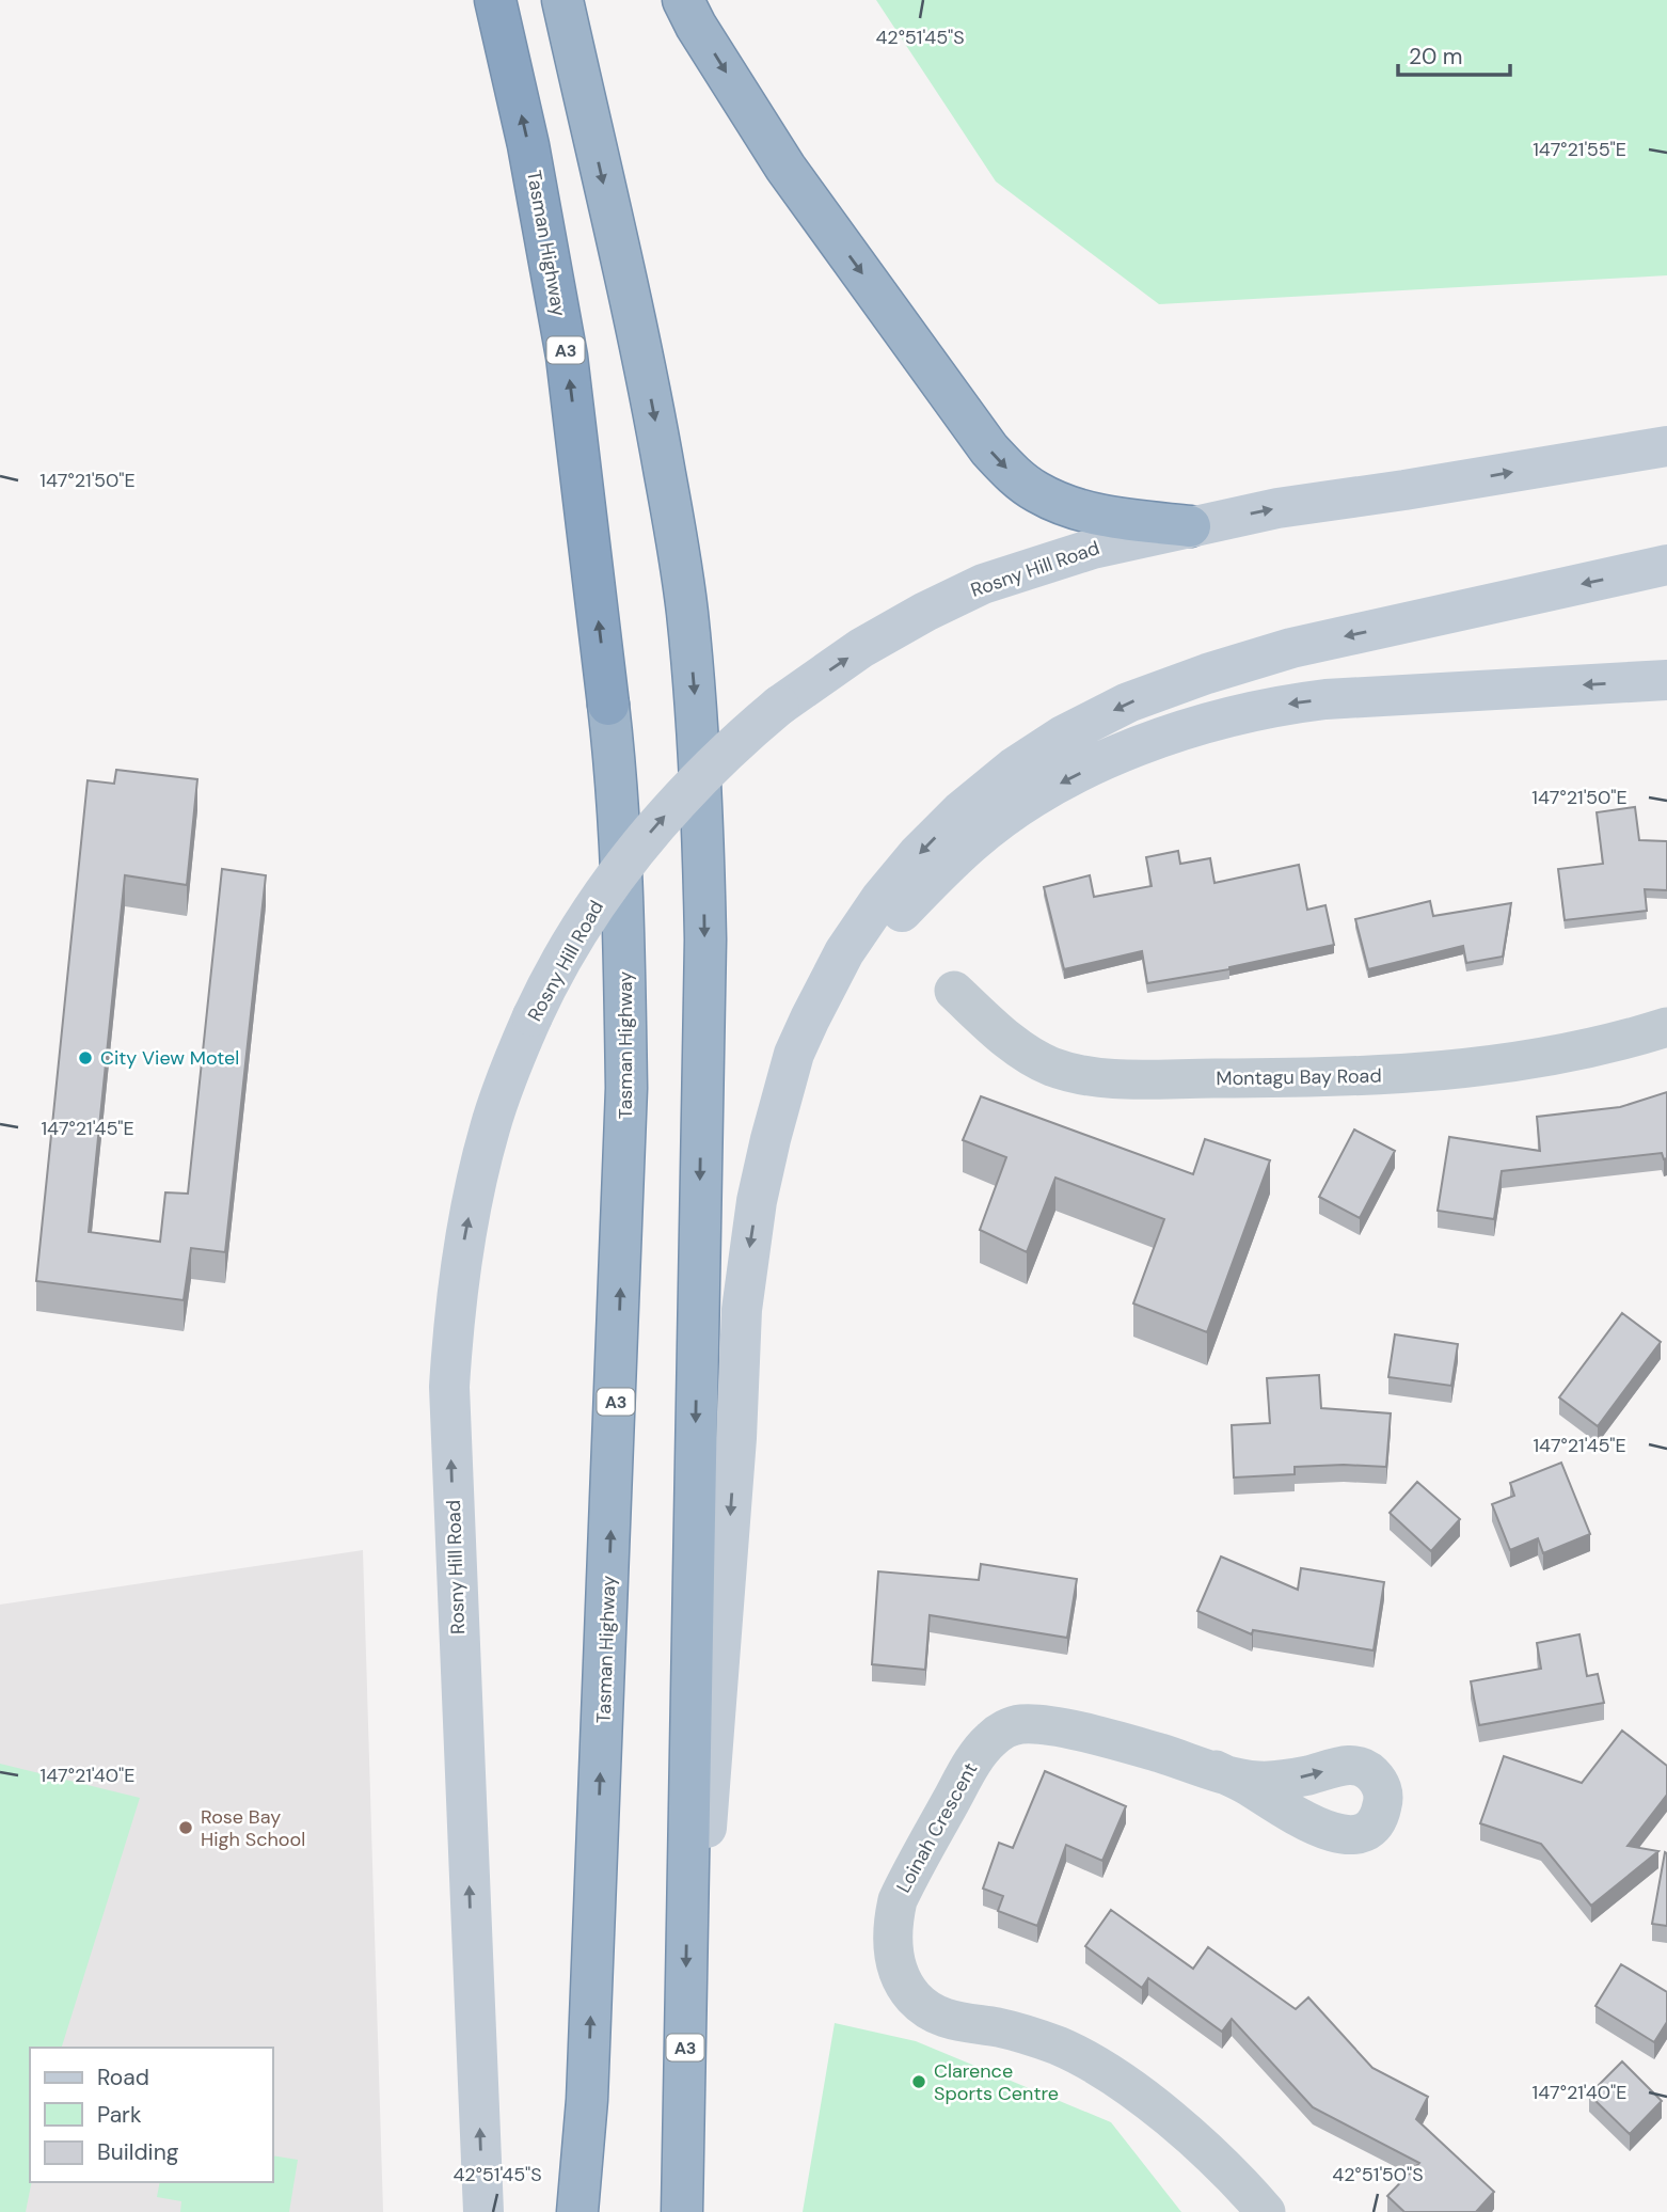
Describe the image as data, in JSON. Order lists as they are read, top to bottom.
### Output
{
  "streets": {
    "highway": ["Tasman Highway", "A3"],
    "main road": ["Rosny Hill Road"],
    "street": ["Montagu Bay Road", "Loinah Crescent"]
  },
  "one_way": ["Rosny Hill Road"],
  "places": ["City View Motel", "Rose Bay High School", "Clarence Sports Centre"],
  "legend": ["Road", "Park", "Building"],
  "scale_bar": "20 m",
  "coordinates": [
    "42°51'45\"S",
    "147°21'55\"E",
    "147°21'50\"E",
    "147°21'45\"E",
    "147°21'40\"E",
    "42°51'50\"S"
  ]
}
